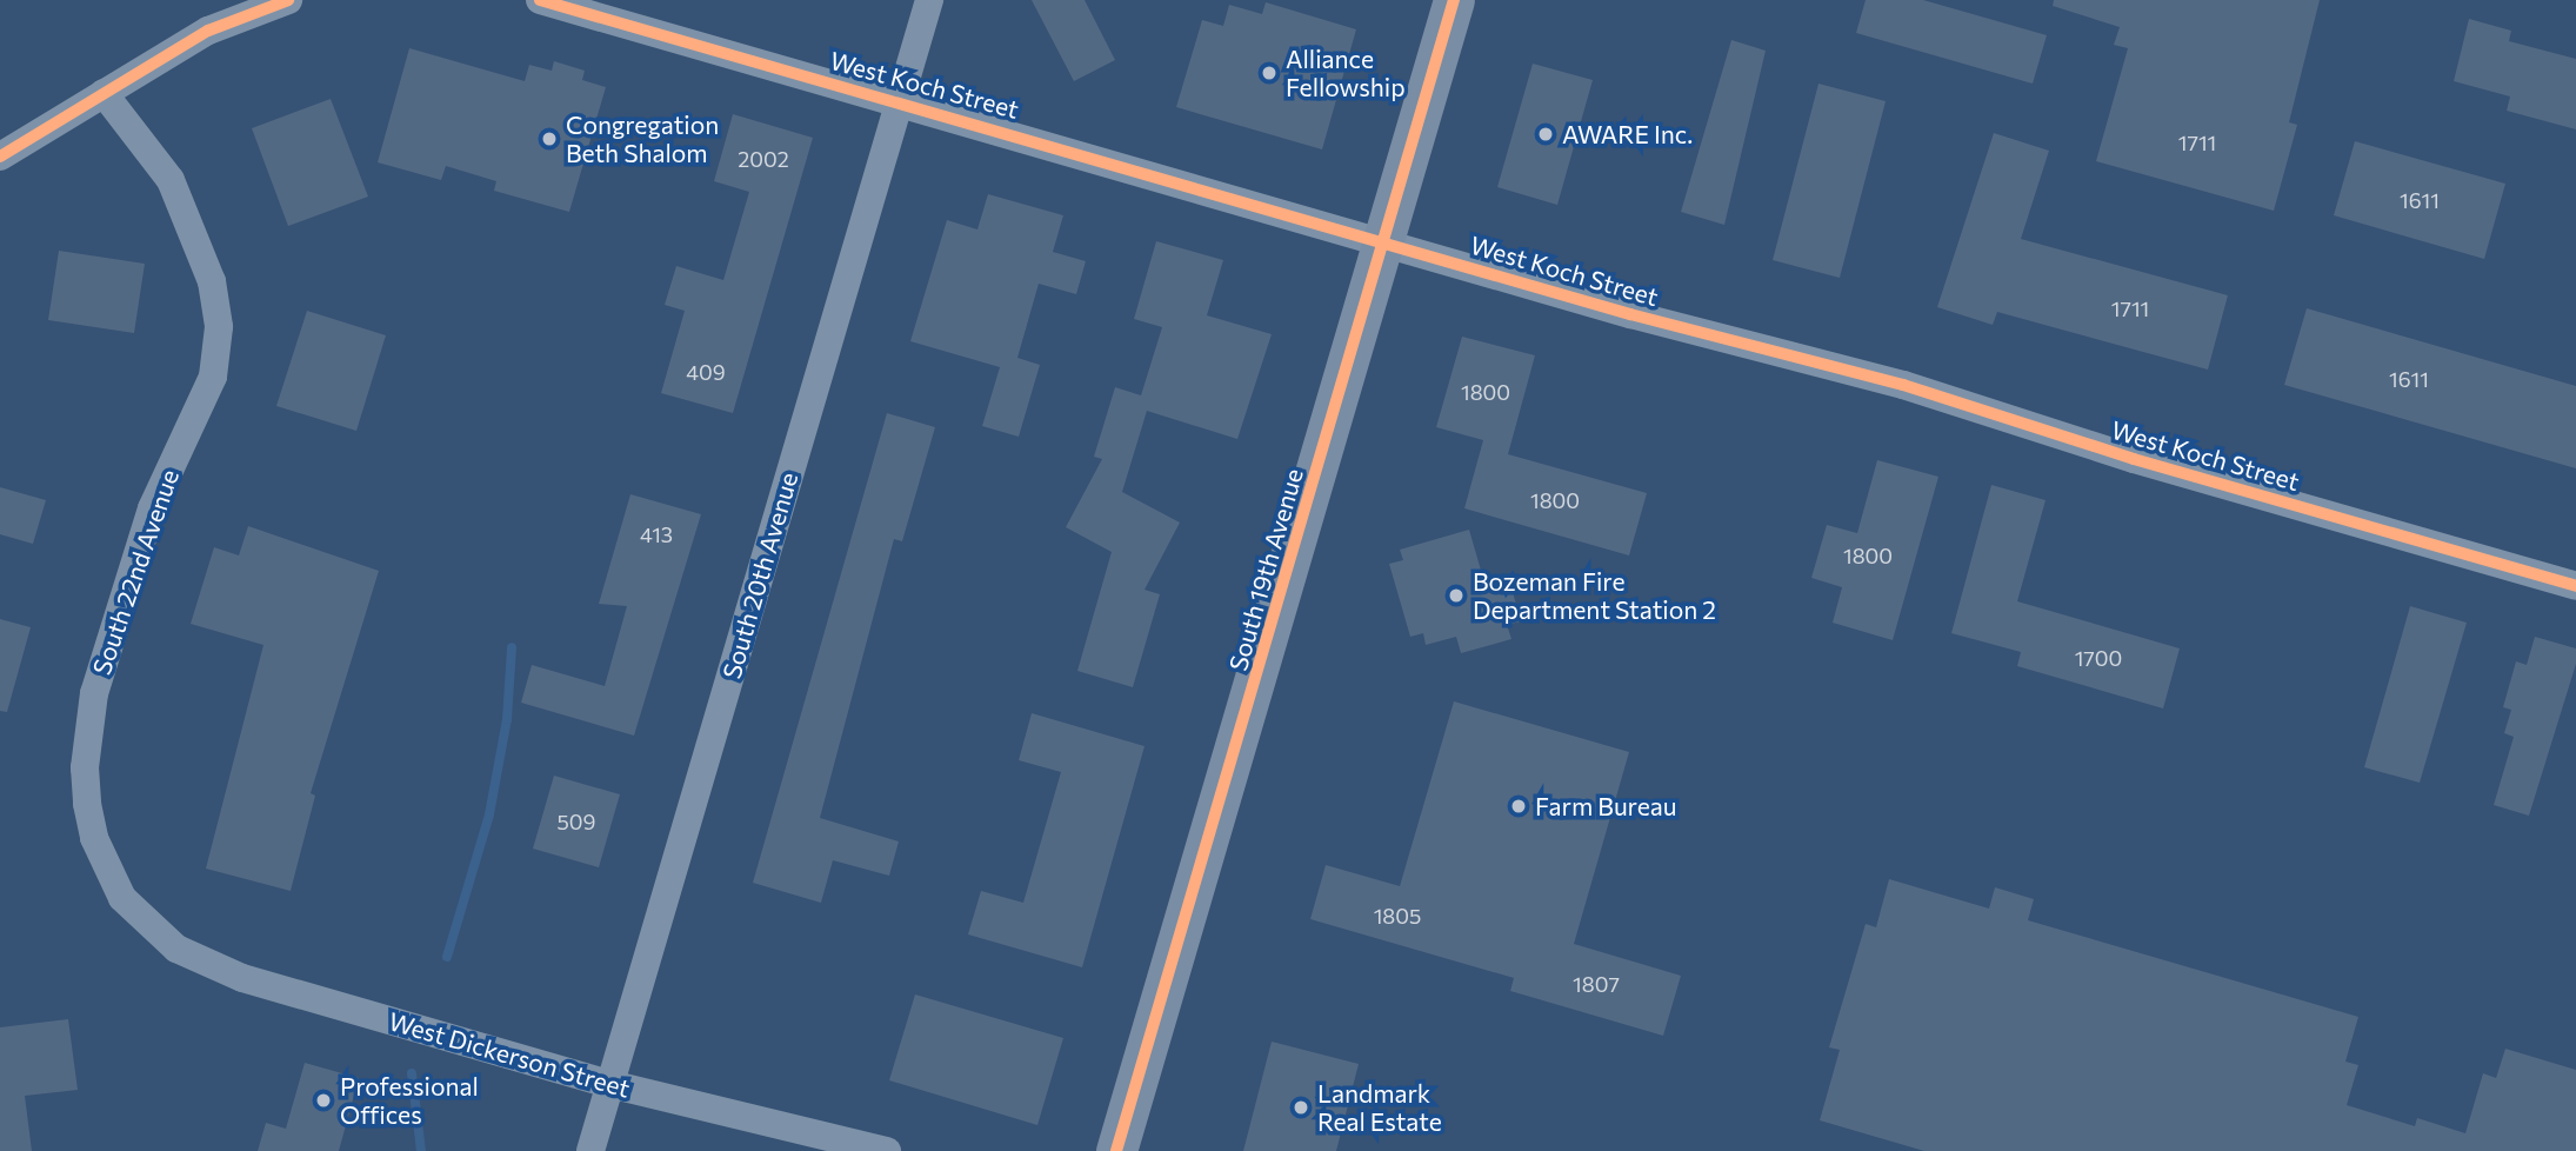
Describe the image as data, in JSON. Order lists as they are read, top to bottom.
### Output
{
  "streets": {
    "main road": ["South 19th Avenue"],
    "street": [
      "West Koch Street",
      "South 22nd Avenue",
      "South 20th Avenue",
      "West Dickerson Street"
    ]
  },
  "crossings": [
    ["West Koch Street", "South 19th Avenue"],
    ["West Koch Street", "South 20th Avenue"],
    ["South 22nd Avenue", "West Dickerson Street"],
    ["South 20th Avenue", "West Dickerson Street"]
  ],
  "places": [
    "Alliance Fellowship",
    "AWARE Inc.",
    "Congregation Beth Shalom",
    "Bozeman Fire Department Station 2",
    "Farm Bureau",
    "Professional Offices",
    "Landmark Real Estate"
  ],
  "house_numbers": [
    "1711",
    "2002",
    "1611",
    "1711",
    "409",
    "1611",
    "1800",
    "1800",
    "413",
    "1800",
    "1700",
    "509",
    "1805",
    "1807"
  ]
}
